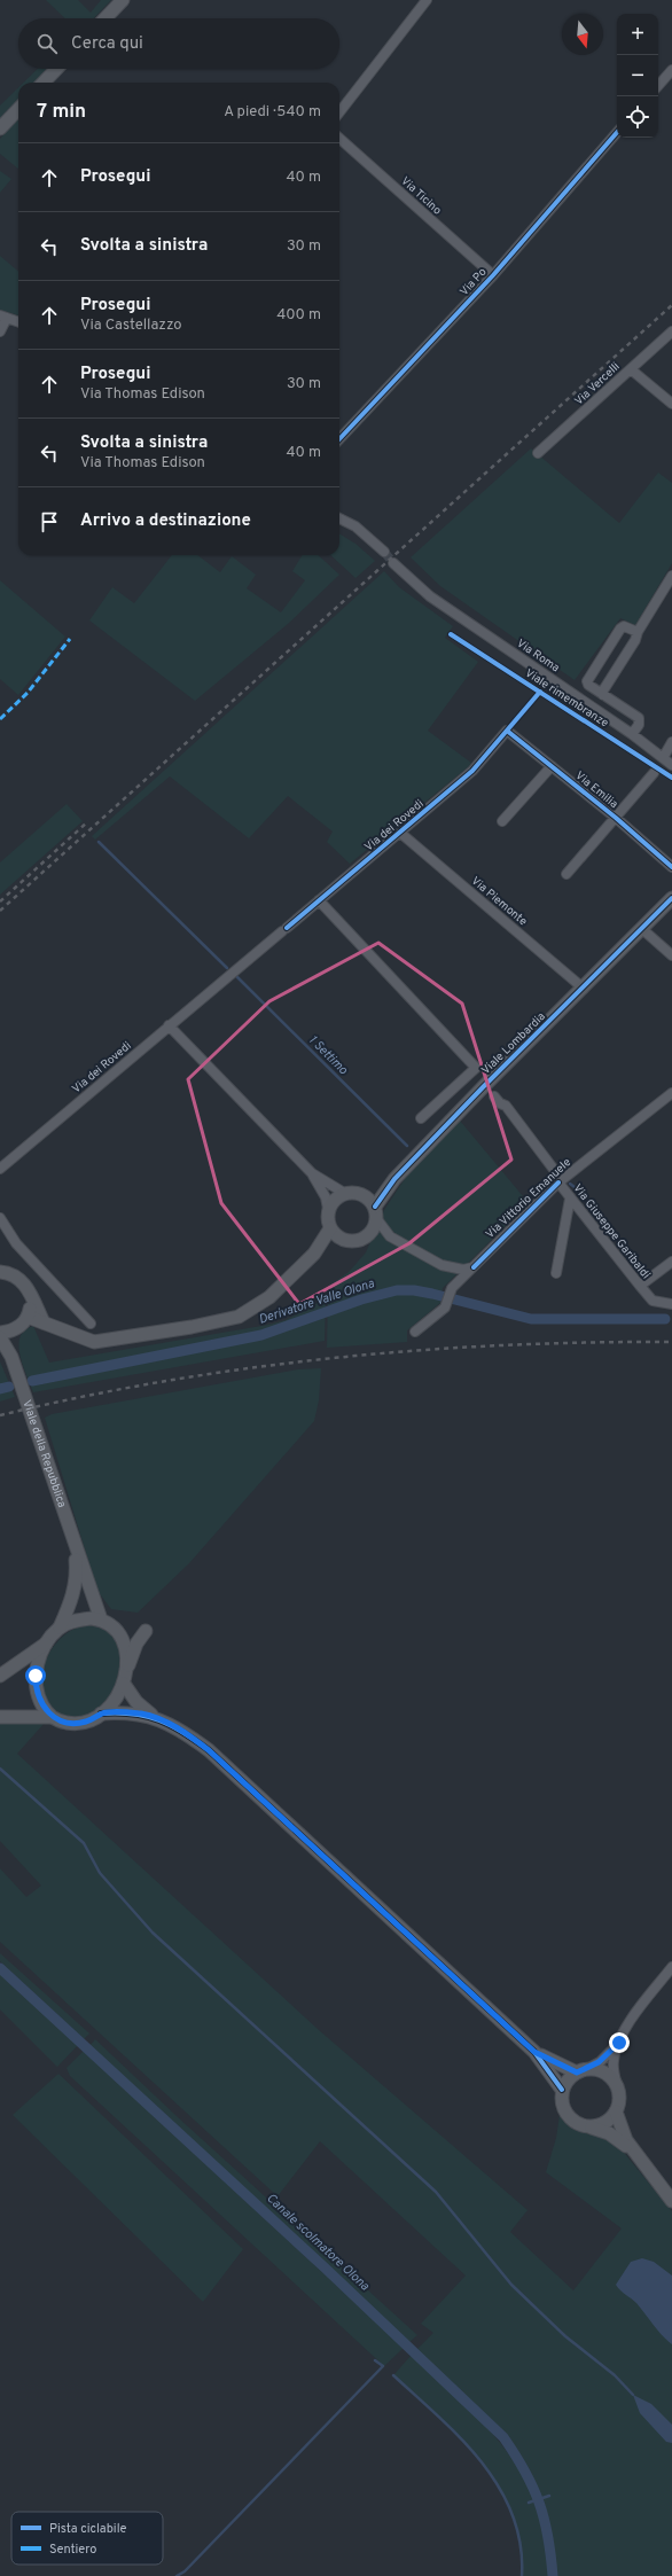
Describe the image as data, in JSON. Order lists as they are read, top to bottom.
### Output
{
  "streets": {
    "street": [
      "Via Ticino",
      "Via Po",
      "Via Vercelli",
      "Via Roma",
      "Via Emilia",
      "Via dei Rovedi",
      "Via Piemonte",
      "Viale Lombardia",
      "Via Vittorio Emanuele",
      "Via Giuseppe Garibaldi",
      "Viale della Repubblica"
    ],
    "cycle path": ["Viale rimembranze"]
  },
  "crossings": [
    ["Via Ticino", "Via Po"],
    ["Via Emilia", "Via dei Rovedi"],
    ["Via dei Rovedi", "Via Piemonte"],
    ["Via Piemonte", "Viale Lombardia"],
    ["Via Vittorio Emanuele", "Via Giuseppe Garibaldi"]
  ],
  "water": ["1 Settimo", "Derivatore Valle Olona", "Canale scolmatore Olona"],
  "legend": ["Pista ciclabile", "Sentiero"],
  "north": "bottom",
  "page": {
    "map_buttons": ["+", "−"],
    "search": "Cerca qui",
    "heading": ["7 min", "A piedi · 540 m"],
    "list": [
      ["Prosegui", "40 m"],
      ["Svolta a sinistra", "30 m"],
      ["Prosegui", "Via Castellazzo", "400 m"],
      ["Prosegui", "Via Thomas Edison", "30 m"],
      ["Svolta a sinistra", "Via Thomas Edison", "40 m"],
      "Arrivo a destinazione"
    ]
  }
}
